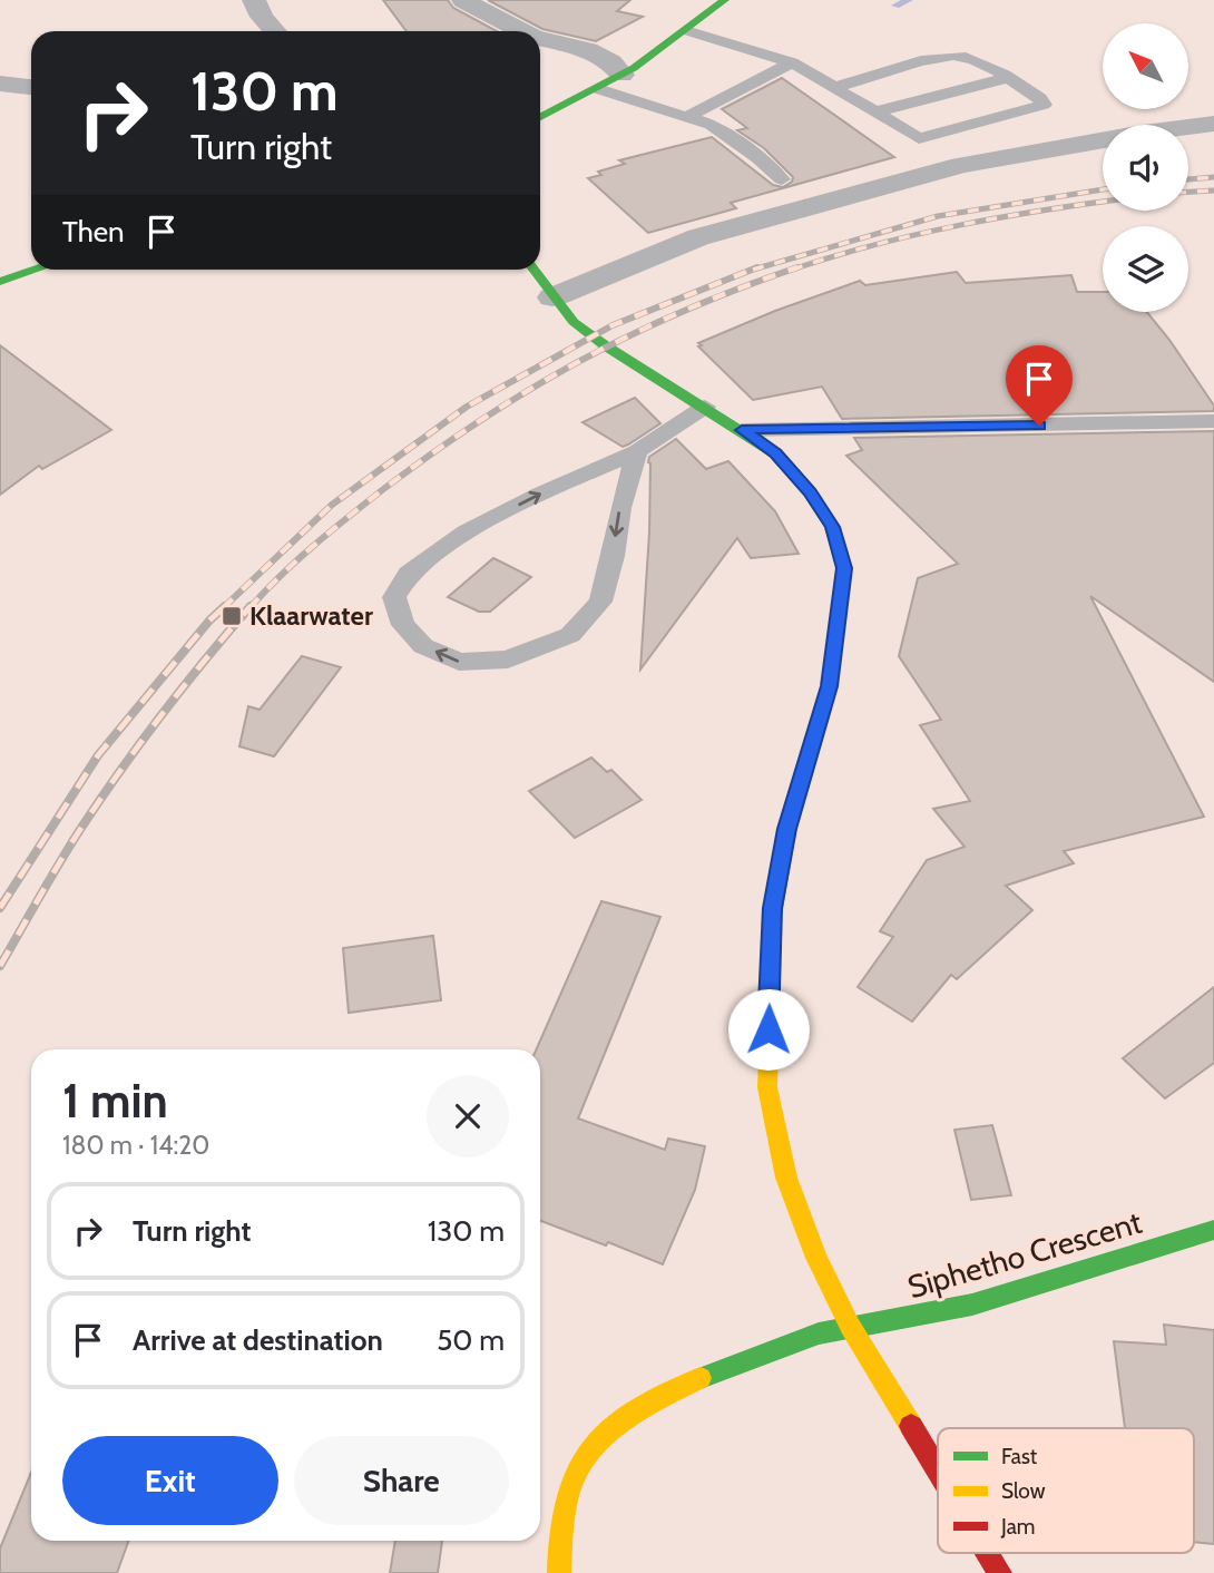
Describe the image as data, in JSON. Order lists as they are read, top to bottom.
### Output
{
  "streets": {
    "street": ["Siphetho Crescent"]
  },
  "places": {
    "transit": ["Klaarwater"]
  },
  "legend": ["Fast", "Slow", "Jam"],
  "north": "top left",
  "page": {
    "turn": ["130 m", "Turn right"],
    "then": "Then",
    "heading": ["1 min", "180 m · 14:20"],
    "list": [
      {
        "name": "Turn right",
        "value": "130 m"
      },
      {
        "name": "Arrive at destination",
        "value": "50 m"
      }
    ],
    "buttons": ["Exit", "Share"]
  }
}
